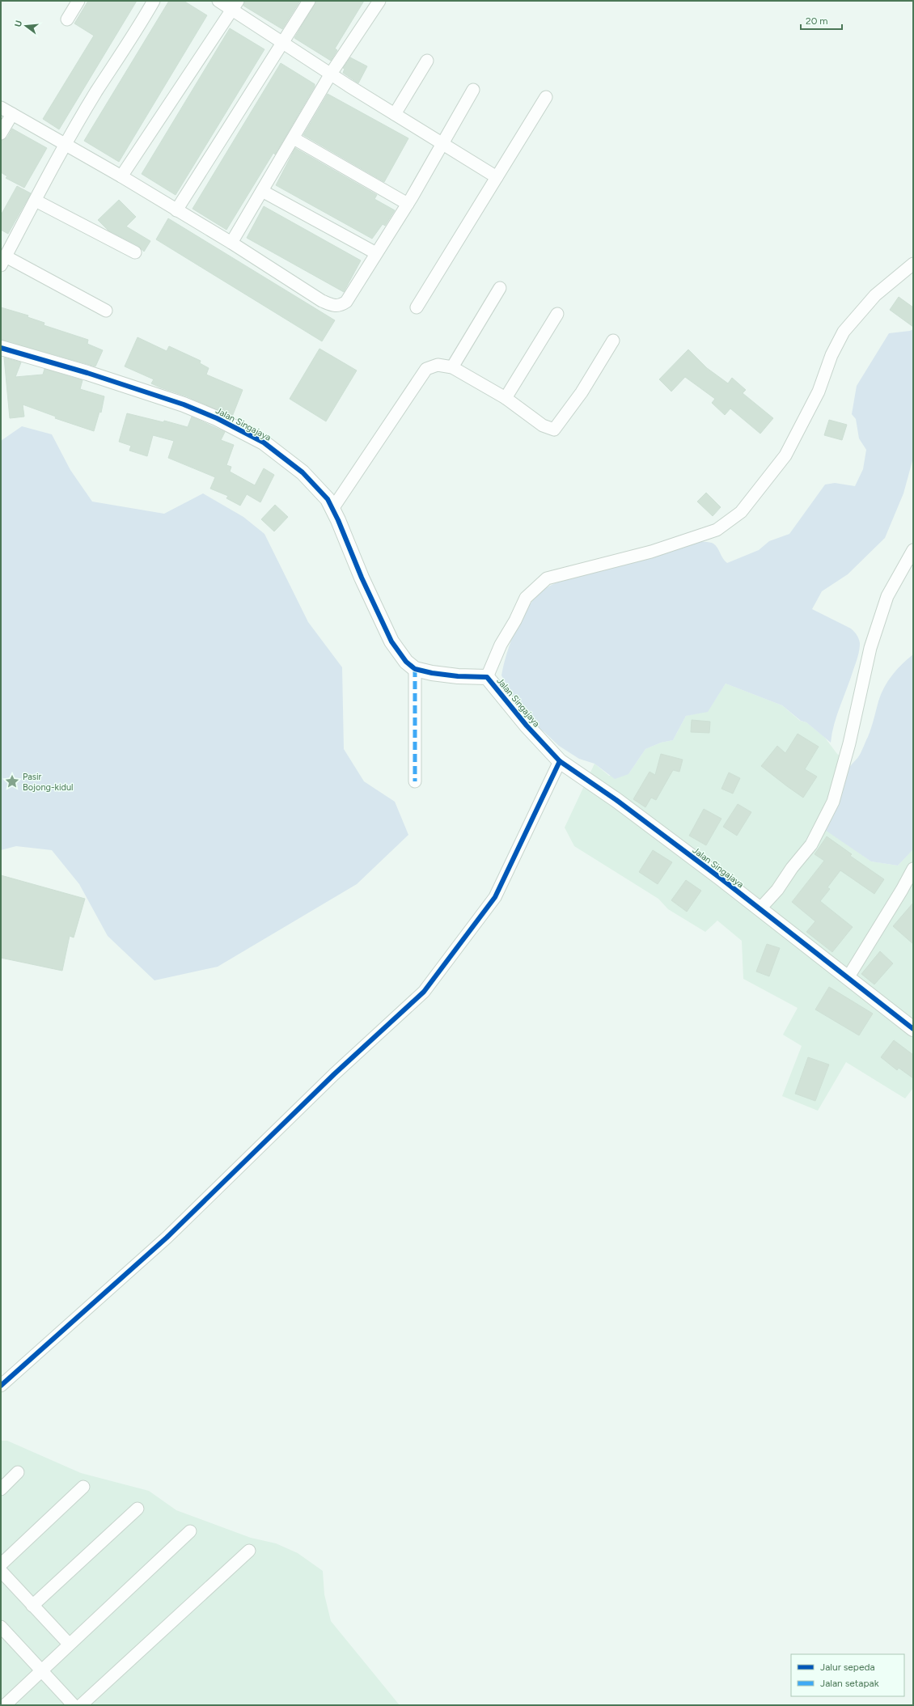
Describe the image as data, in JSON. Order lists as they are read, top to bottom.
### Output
{
  "streets": {
    "street": ["Jalan Singajaya"]
  },
  "places": {
    "place": ["Pasir Bojong-kidul"]
  },
  "legend": ["Jalur sepeda", "Jalan setapak"],
  "scale_bar": "20 m",
  "north": "left"
}
